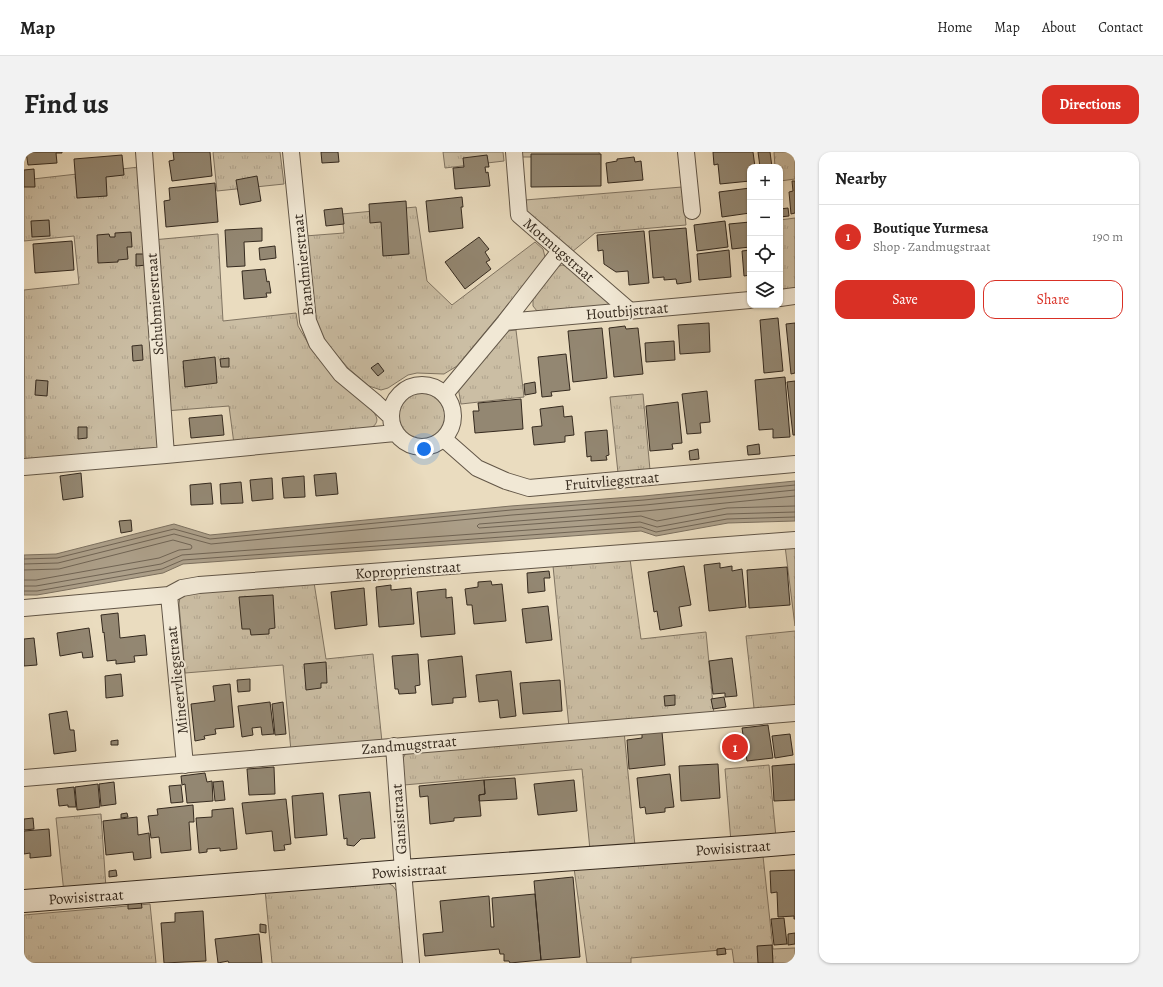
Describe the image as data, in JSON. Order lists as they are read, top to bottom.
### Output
{
  "streets": {
    "street": [
      "Motmugstraat",
      "Brandmierstraat",
      "Schubmierstraat",
      "Houtbijstraat",
      "Fruitvliegstraat",
      "Koproprienstraat",
      "Mineervliegstraat",
      "Zandmugstraat",
      "Gansistraat",
      "Powisistraat"
    ]
  },
  "crossings": [
    ["Motmugstraat", "Houtbijstraat"],
    ["Brandmierstraat", "Fruitvliegstraat"],
    ["Koproprienstraat", "Mineervliegstraat"],
    ["Mineervliegstraat", "Zandmugstraat"],
    ["Zandmugstraat", "Gansistraat"],
    ["Gansistraat", "Powisistraat"]
  ],
  "page": {
    "header": "Map",
    "nav": [
      "Home",
      "Map",
      "About",
      "Contact"
    ],
    "title": "Find us",
    "buttons": [
      "Directions",
      ["Save", "Share"]
    ],
    "heading": "Nearby",
    "map_buttons": ["+", "−"],
    "list": [
      {
        "mark": "1",
        "name": "Boutique Yurmesa",
        "note": "Shop · Zandmugstraat",
        "value": "190 m"
      }
    ],
    "pins": "1"
  }
}
